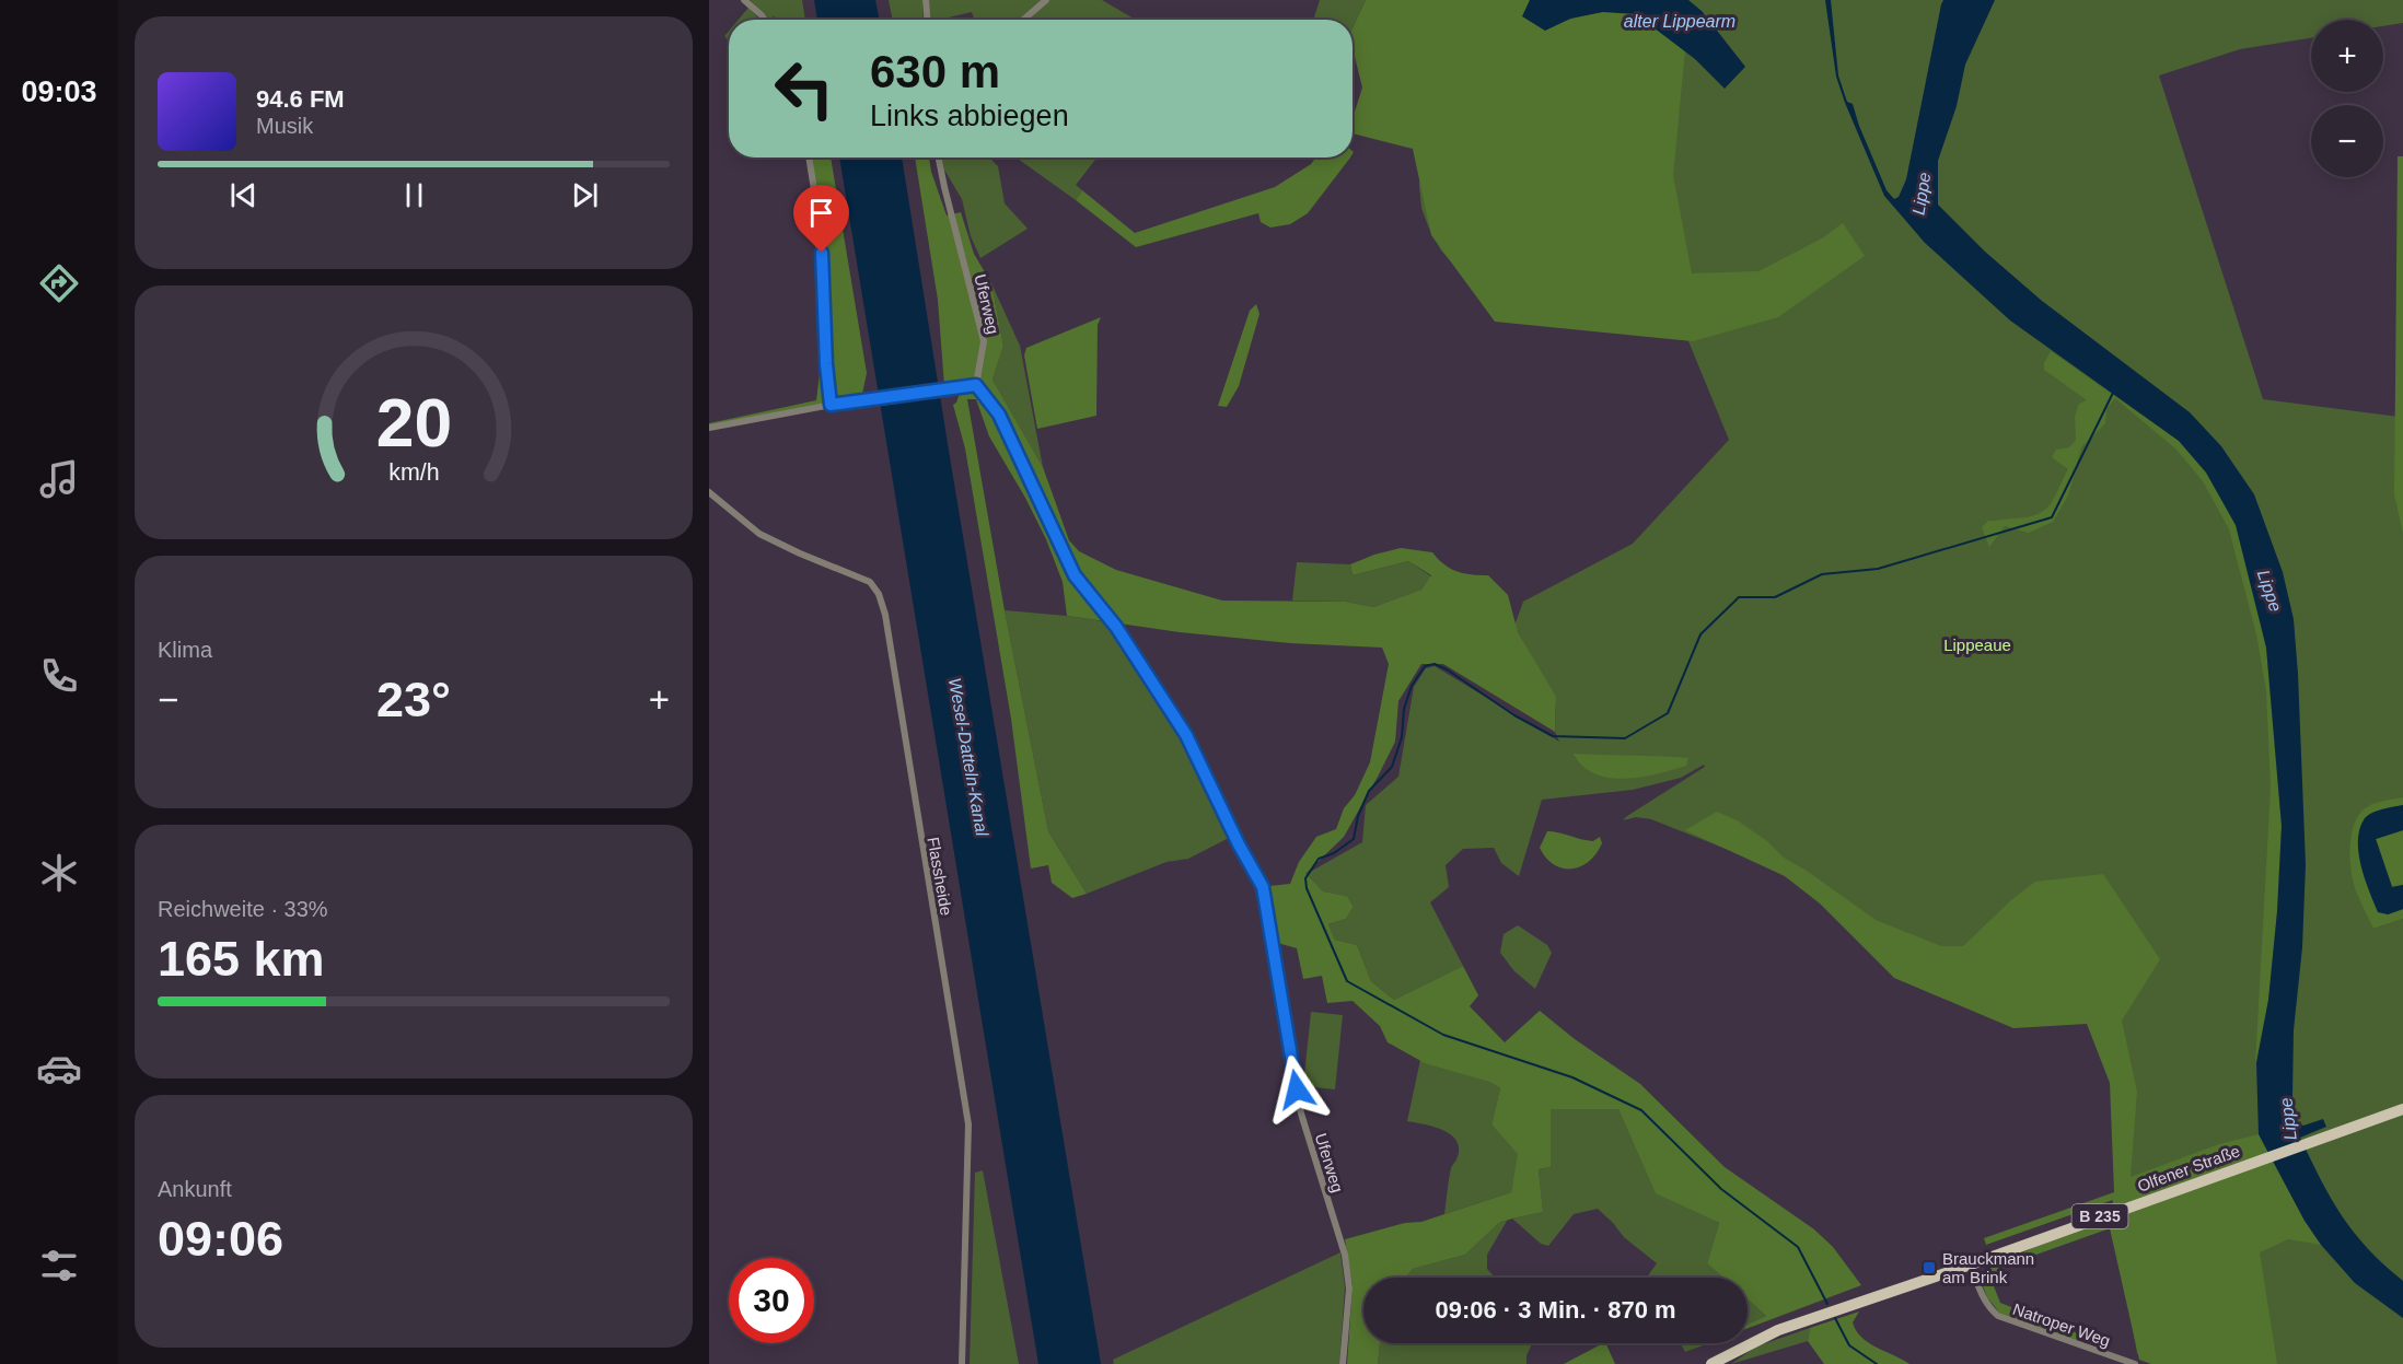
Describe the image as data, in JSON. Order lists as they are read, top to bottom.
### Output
{
  "streets": {
    "main road": ["Olfener Straße", "B 235"],
    "street": ["Uferweg", "Flassheide", "Natroper Weg"]
  },
  "crossings": [
    ["Olfener Straße", "Natroper Weg"]
  ],
  "water": ["alter Lippearm", "Lippe", "Wesel-Datteln-Kanal"],
  "parks": ["Lippeaue"],
  "places": {
    "transit": ["Brauckmann am Brink"]
  },
  "page": {
    "tabs": "09:03",
    "map_buttons": ["+", "−"],
    "turn": ["630 m", "Links abbiegen"],
    "song": ["94.6 FM", "Musik"],
    "tile": [
      "Klima",
      ["Reichweite · 33%", "165 km"],
      ["Ankunft", "09:06"]
    ],
    "heat": ["−", "23°", "+"],
    "limit": "30",
    "trip": "09:06 · 3 Min. · 870 m",
    "gauge": ["20", "km/h"]
  }
}
